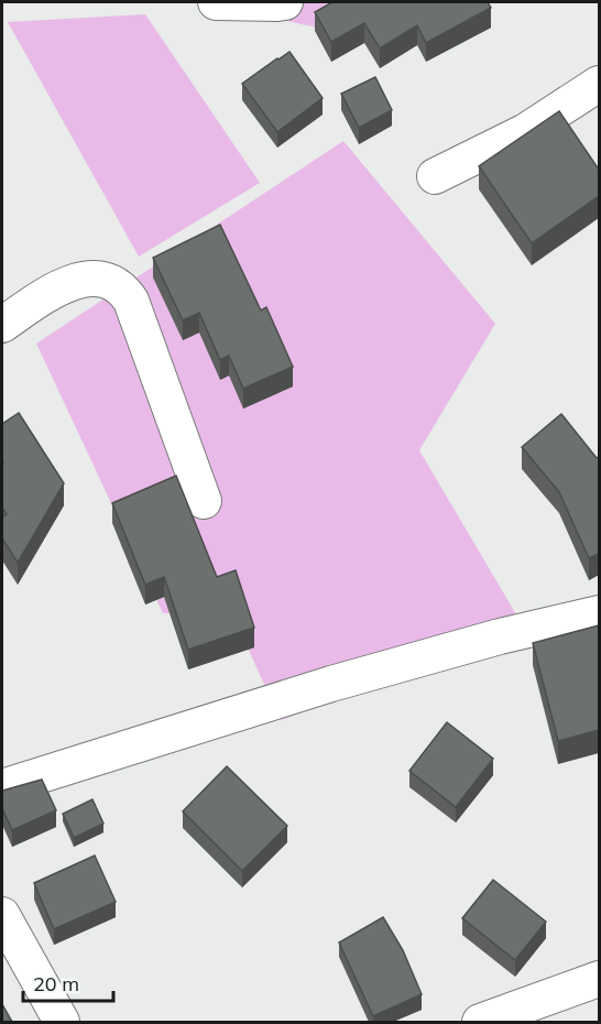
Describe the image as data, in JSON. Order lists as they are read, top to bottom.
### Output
{
  "scale_bar": "20 m"
}
